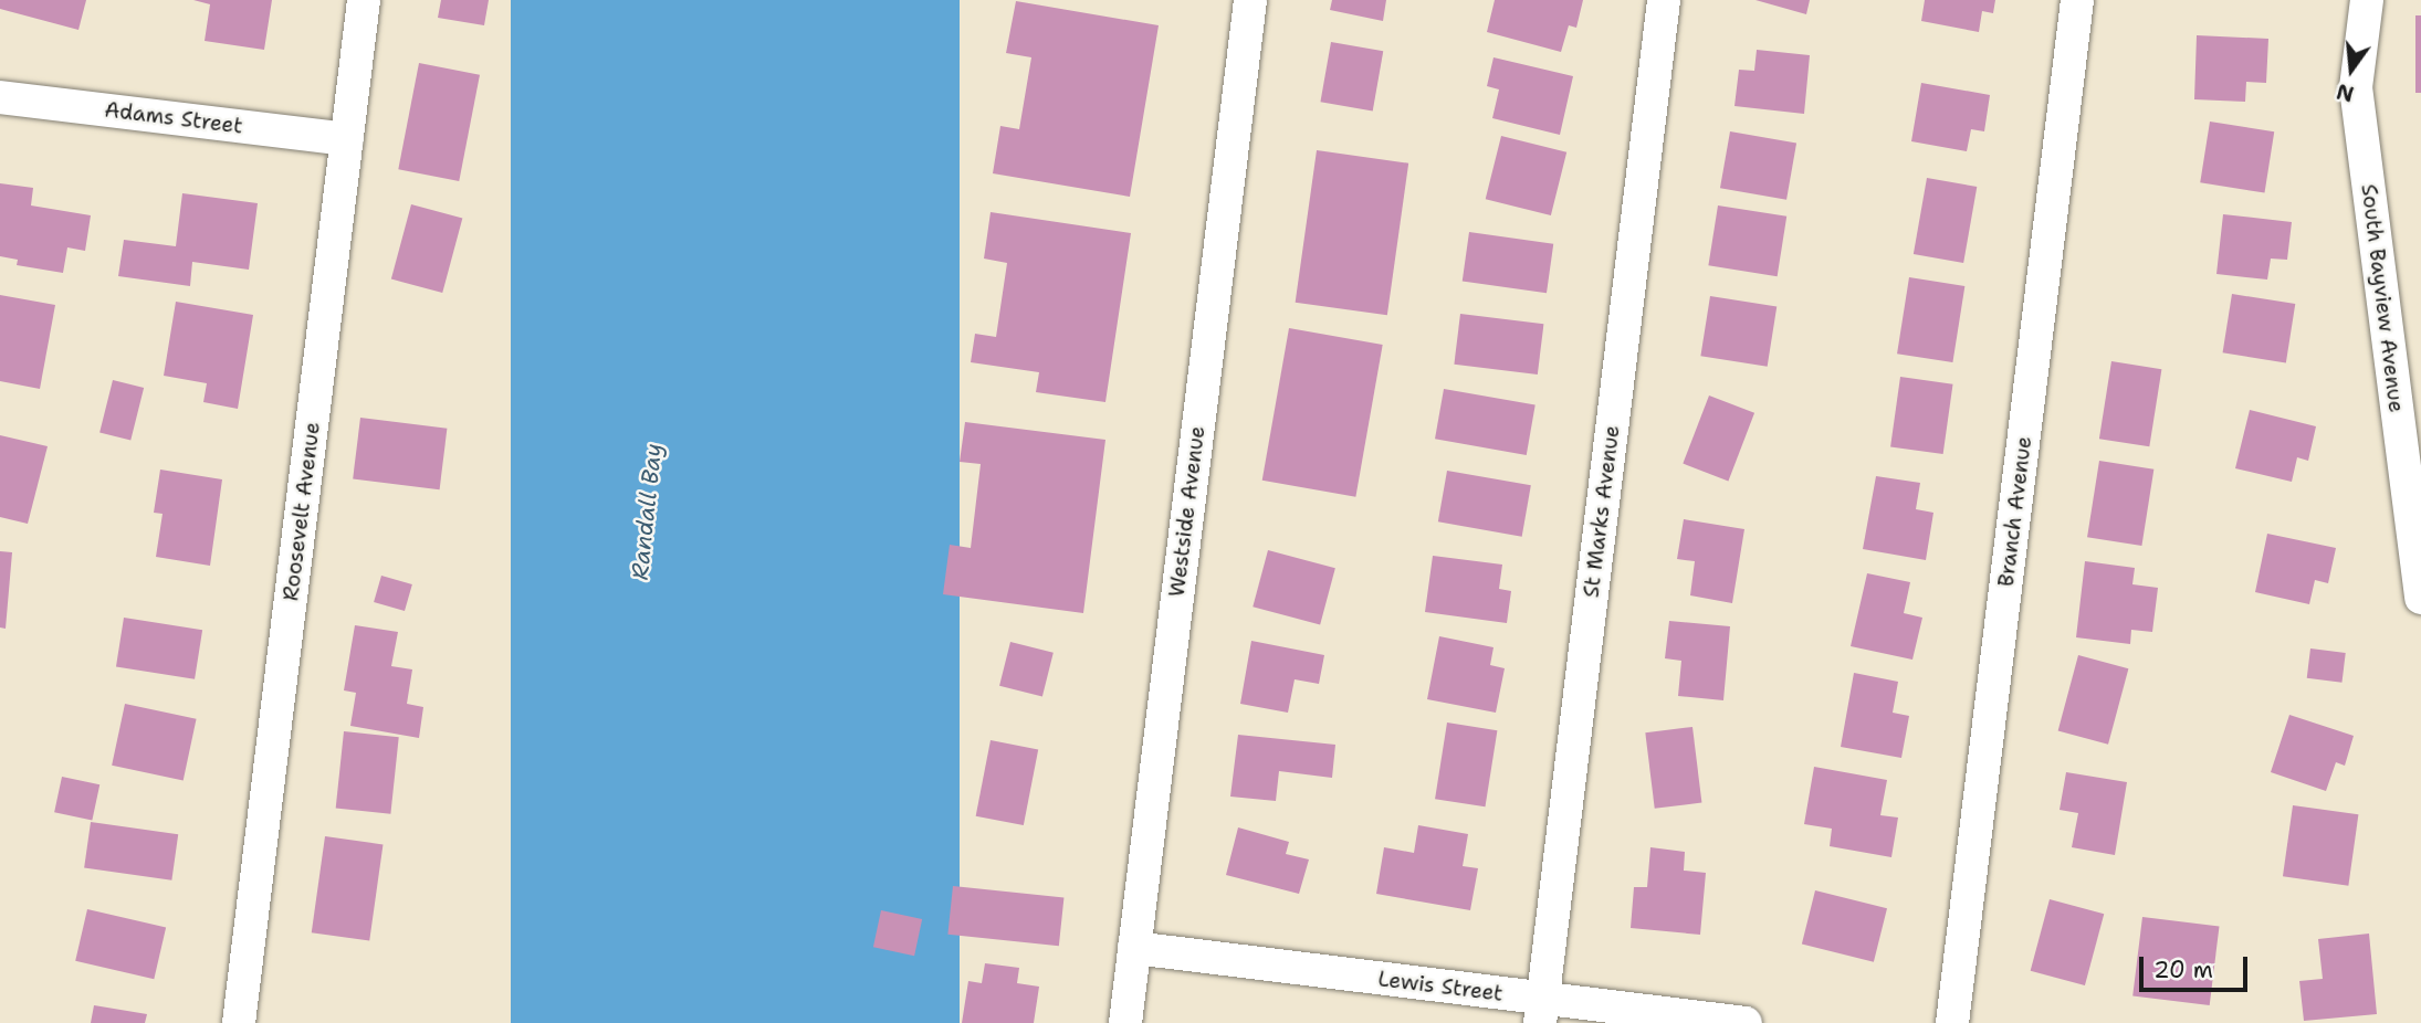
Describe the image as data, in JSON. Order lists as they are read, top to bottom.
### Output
{
  "streets": {
    "street": [
      "Adams Street",
      "South Bayview Avenue",
      "Roosevelt Avenue",
      "Westside Avenue",
      "St Marks Avenue",
      "Branch Avenue",
      "Lewis Street"
    ]
  },
  "crossings": [
    ["Adams Street", "Roosevelt Avenue"],
    ["Westside Avenue", "Lewis Street"],
    ["St Marks Avenue", "Lewis Street"]
  ],
  "water": ["Randall Bay"],
  "scale_bar": "20 m",
  "north": "bottom"
}
